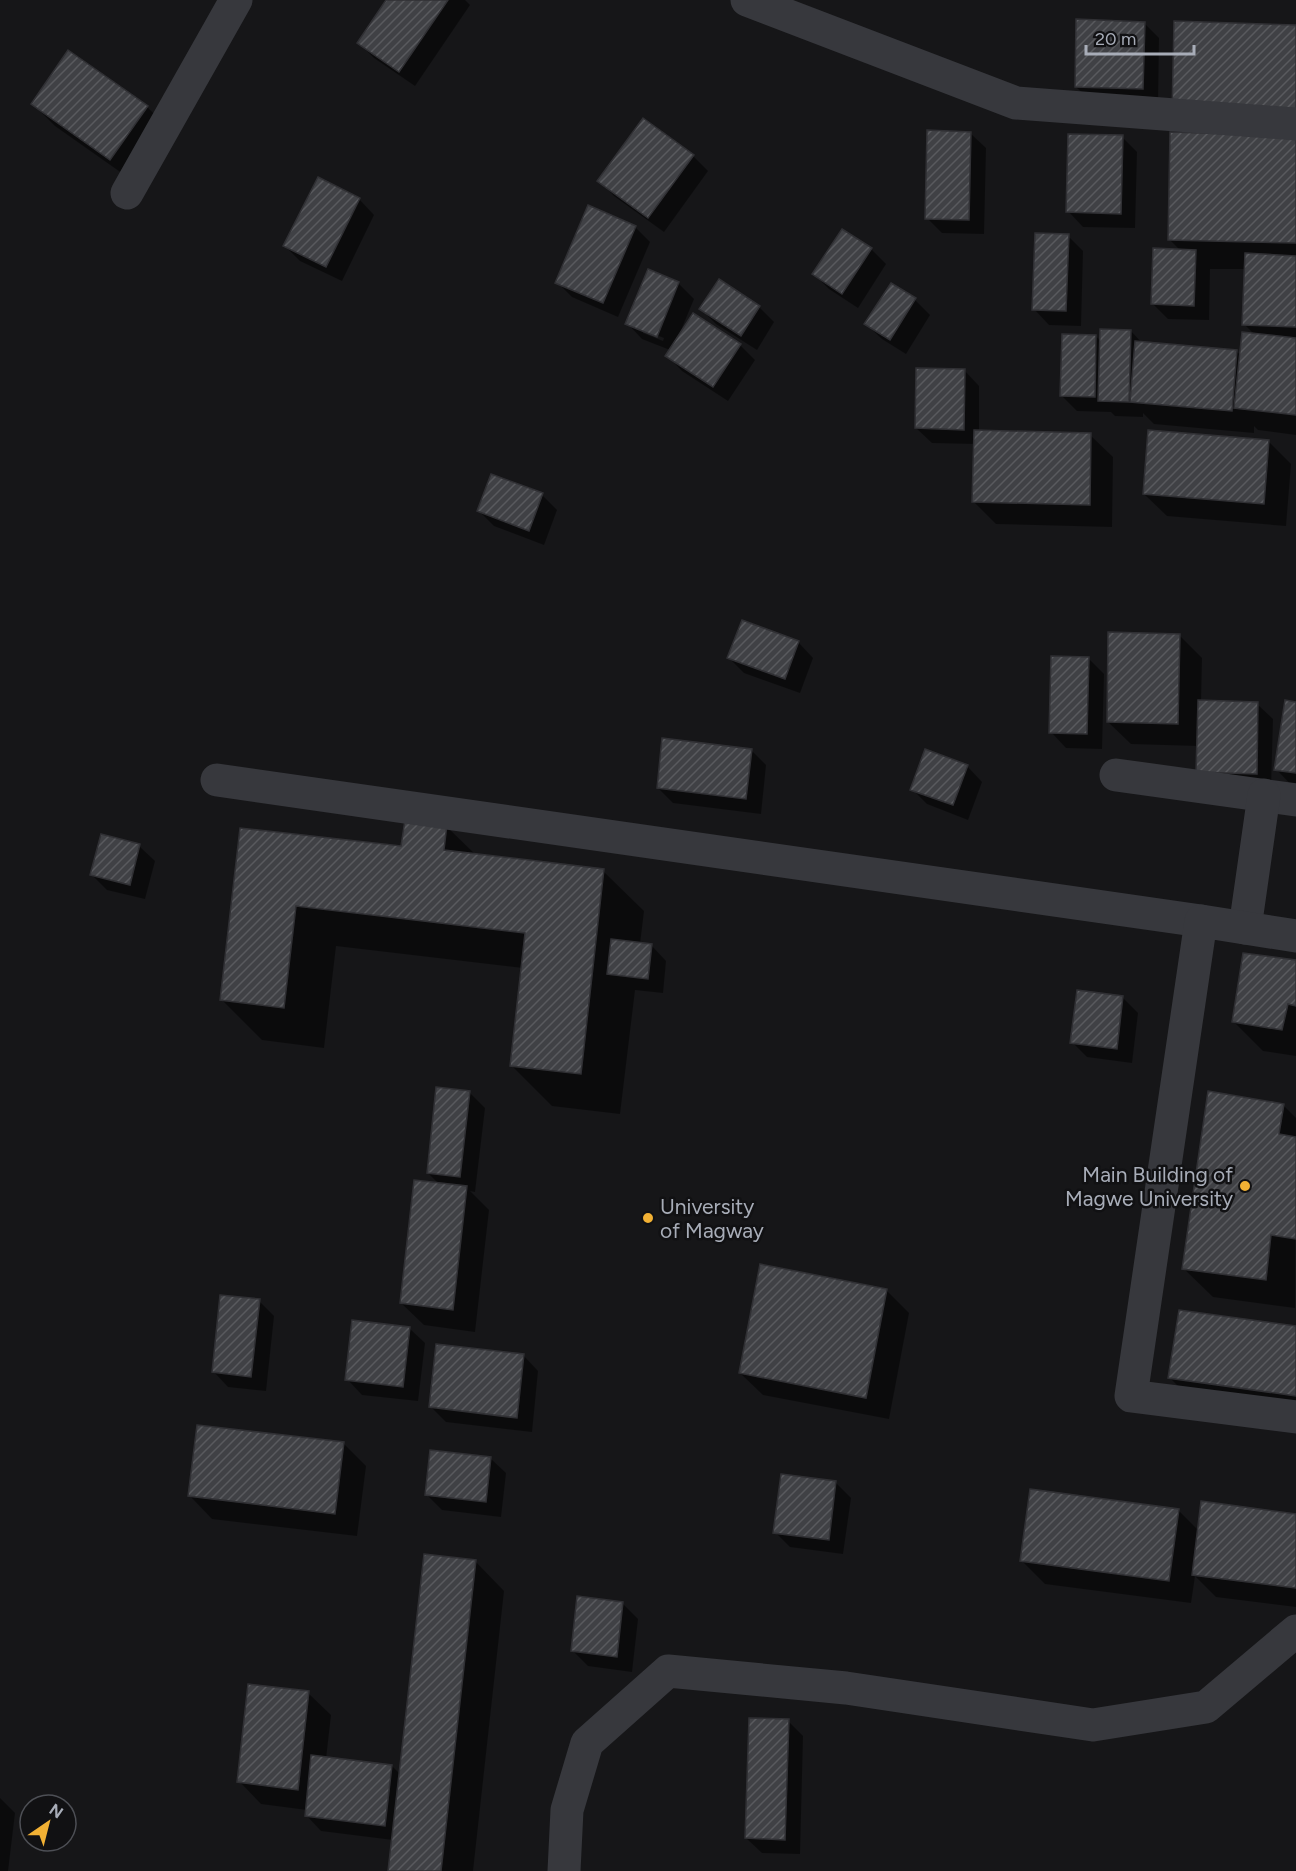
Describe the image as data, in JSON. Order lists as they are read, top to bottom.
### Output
{
  "places": ["Main Building of Magwe University", "University of Magway"],
  "scale_bar": "20 m",
  "north": "top right"
}
